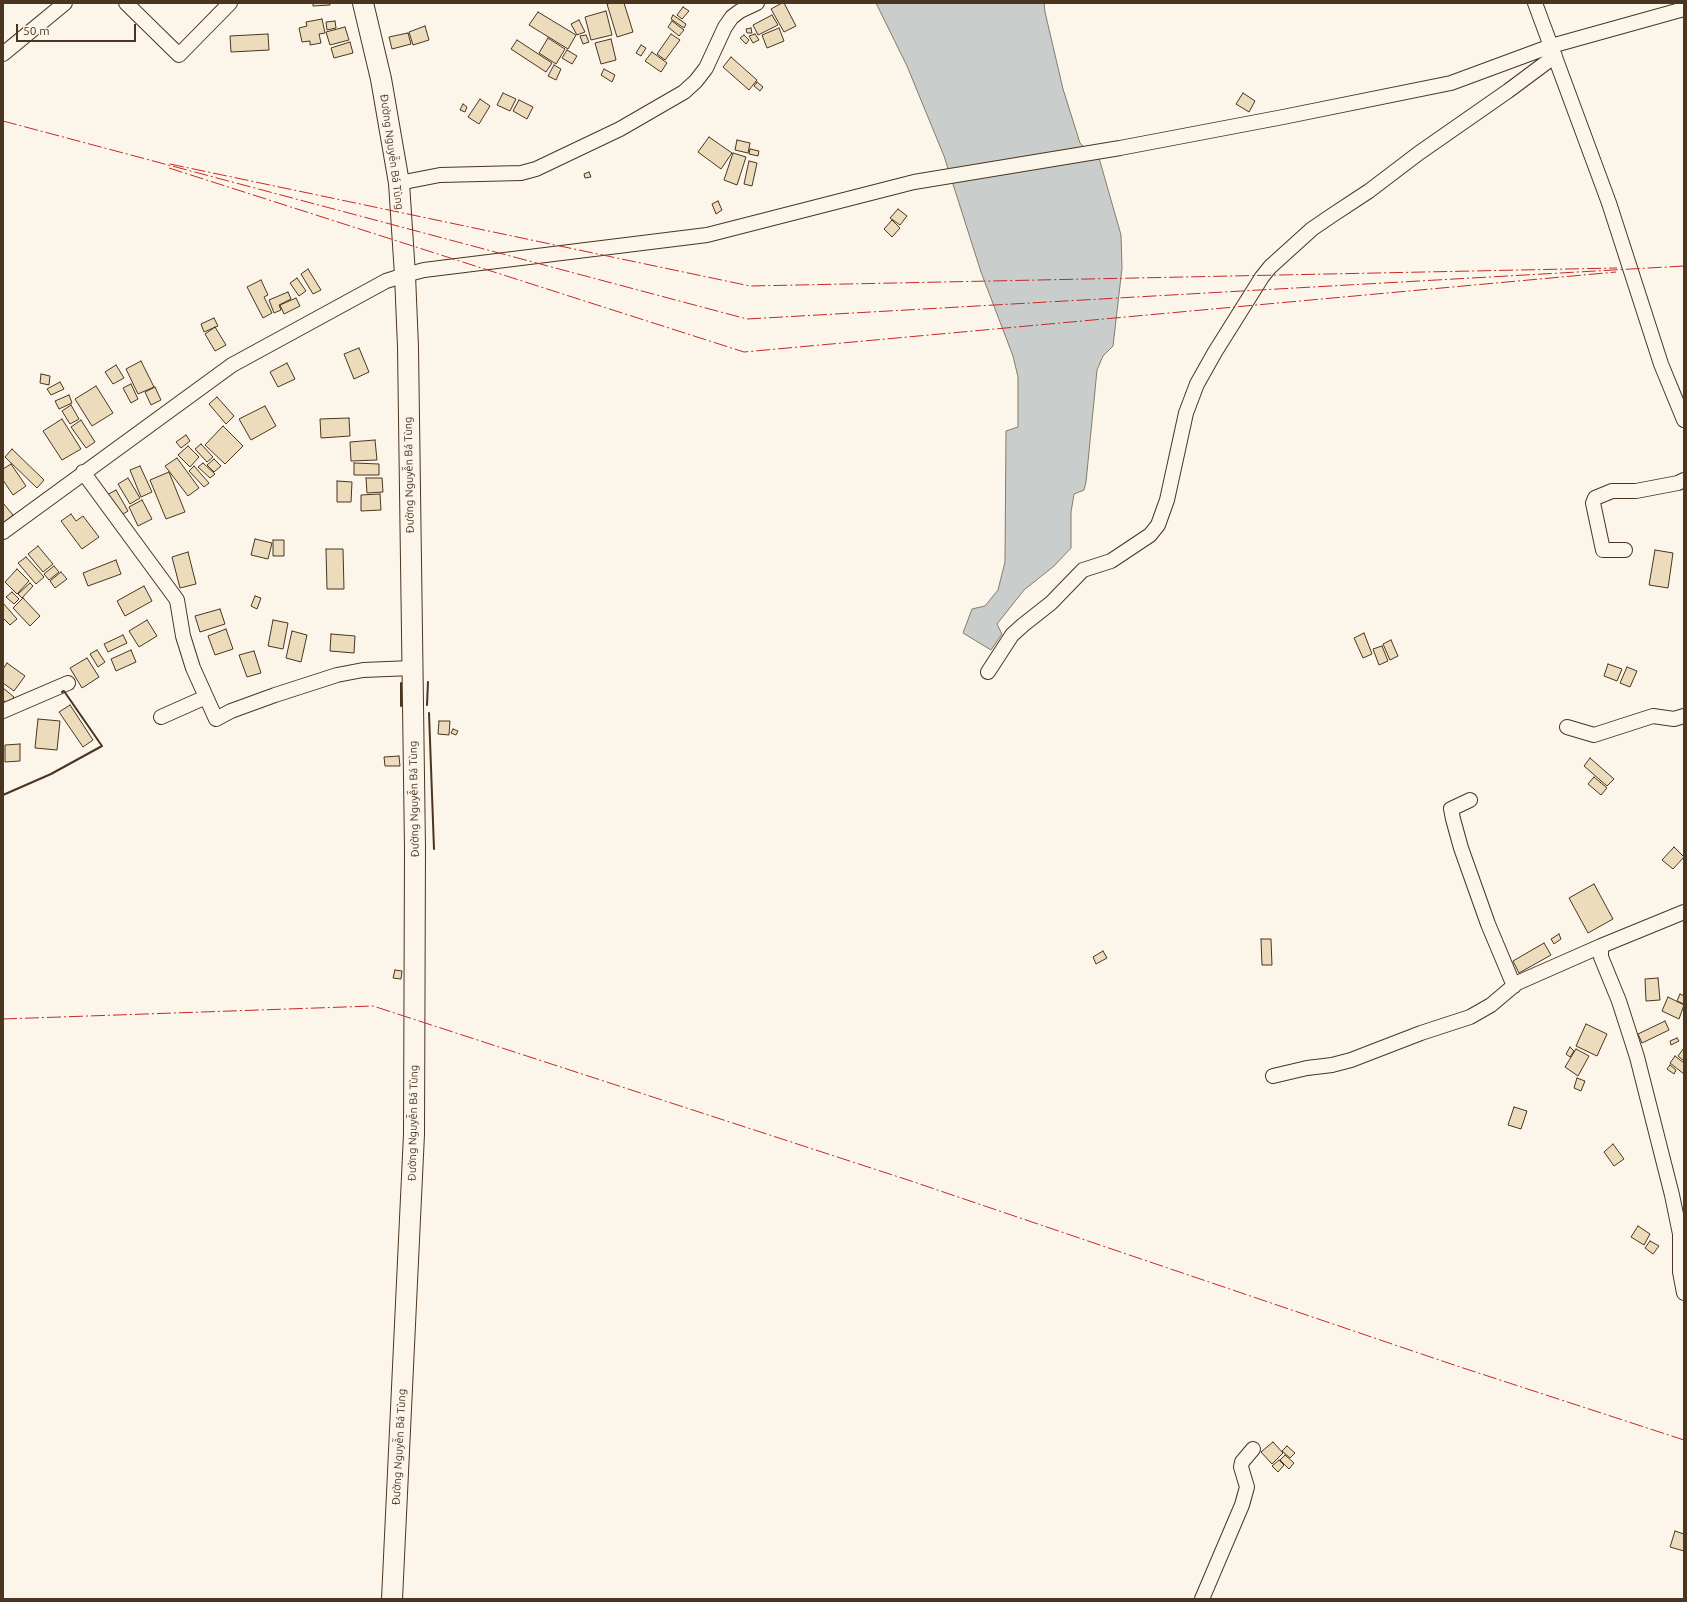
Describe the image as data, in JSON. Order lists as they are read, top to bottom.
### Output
{
  "streets": {
    "main road": ["Đường Nguyễn Bá Tùng"]
  },
  "scale_bar": "50 m"
}
